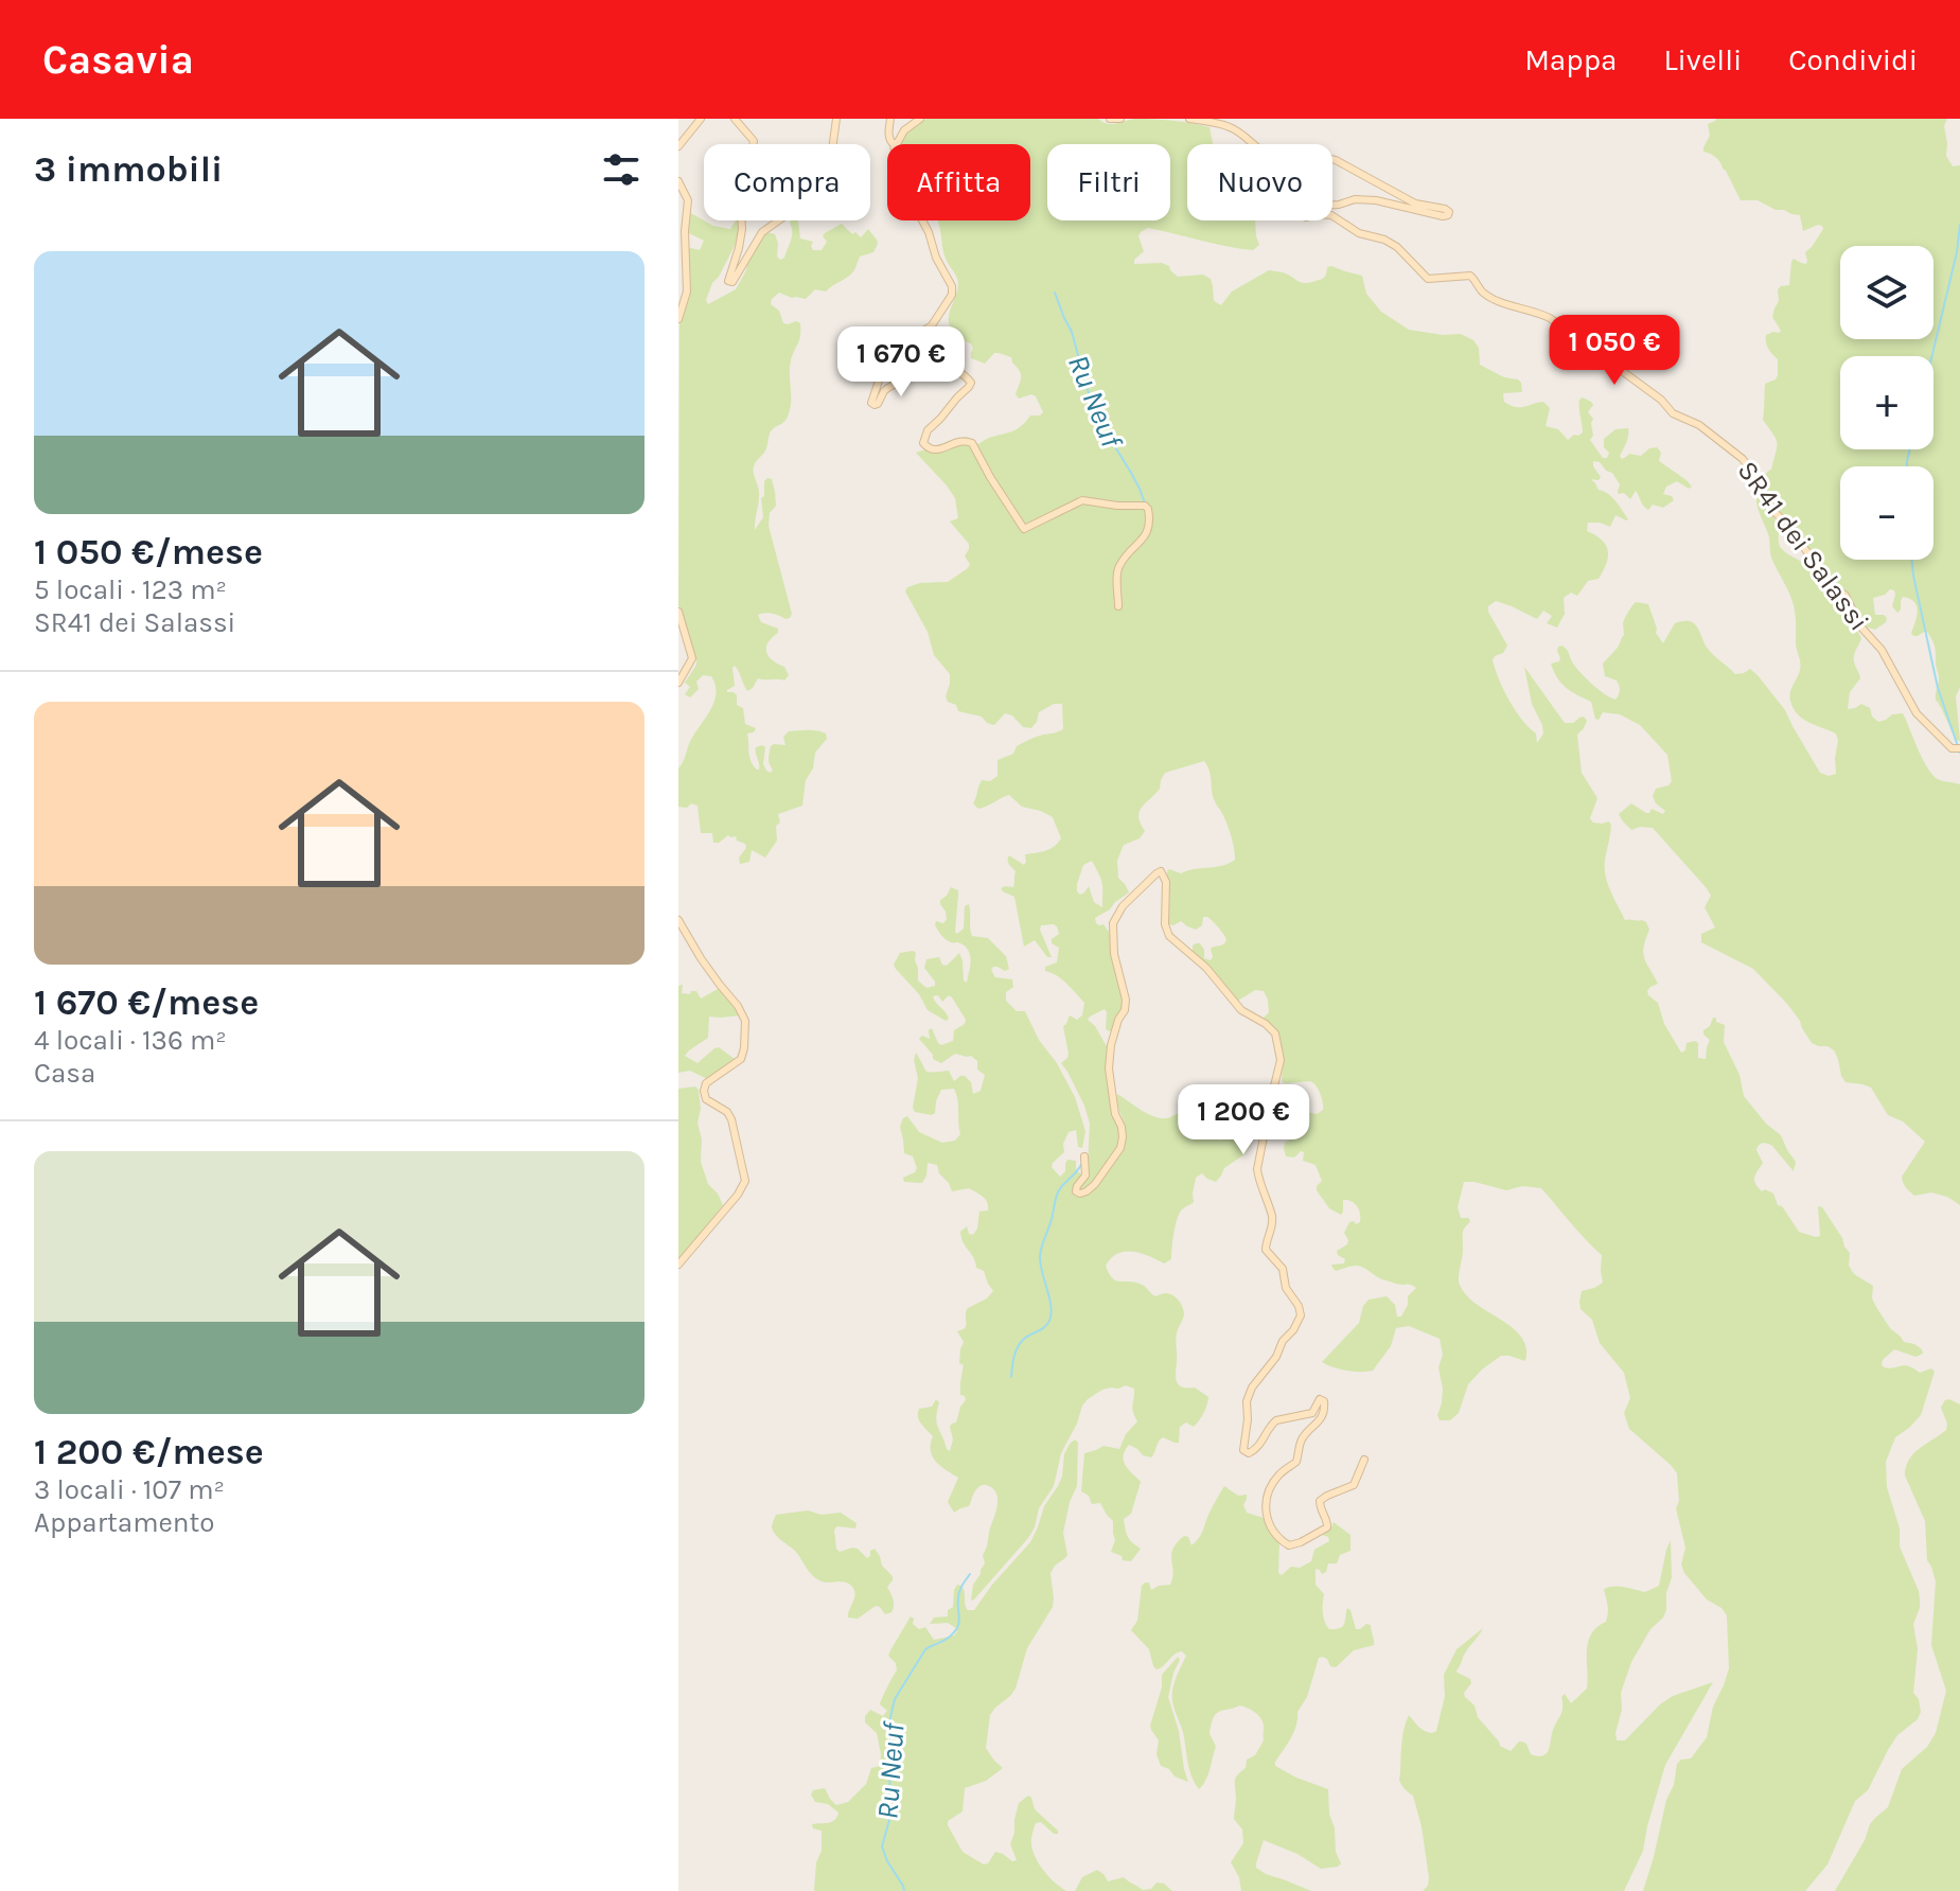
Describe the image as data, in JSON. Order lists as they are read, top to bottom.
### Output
{
  "streets": {
    "street": ["SR41 dei Salassi"]
  },
  "water": ["Ru Neuf"],
  "page": {
    "header": "Casavia",
    "nav": ["Mappa", "Livelli", "Condividi"],
    "heading": "3 immobili",
    "chip": [
      "Compra",
      "Affitta",
      "Filtri",
      "Nuovo"
    ],
    "list": [
      {
        "name": "1 050 €/mese",
        "note": "5 locali · 123 m² · SR41 dei Salassi"
      },
      {
        "name": "1 670 €/mese",
        "note": "4 locali · 136 m² · Casa"
      },
      {
        "name": "1 200 €/mese",
        "note": "3 locali · 107 m² · Appartamento"
      }
    ],
    "map_buttons": ["+", "−"],
    "price": ["1 050 €", "1 670 €", "1 200 €"]
  }
}
